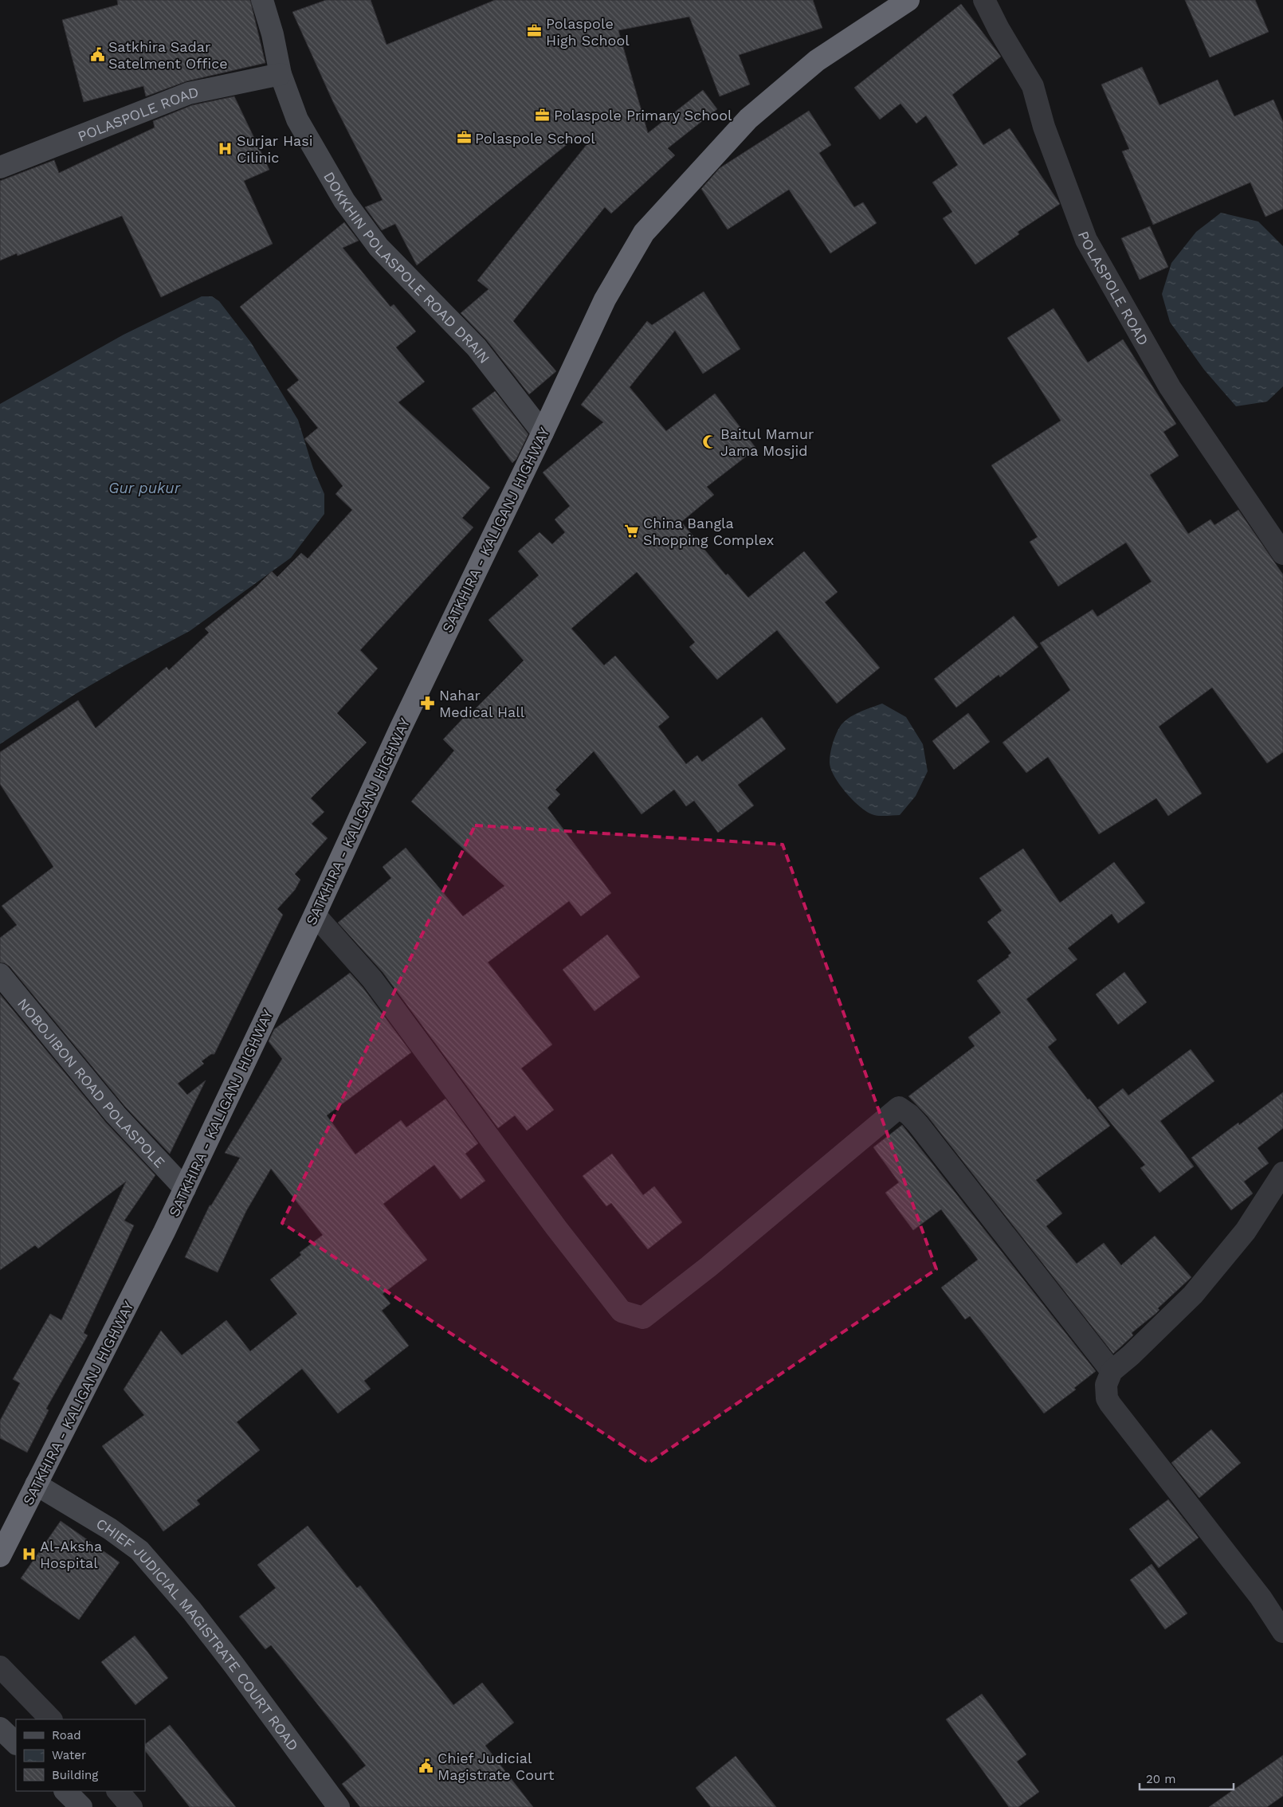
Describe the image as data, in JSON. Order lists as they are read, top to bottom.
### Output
{
  "streets": {
    "highway": ["SATKHIRA - KALIGANJ HIGHWAY"],
    "street": [
      "POLASPOLE ROAD",
      "DOKKHIN POLASPOLE ROAD DRAIN",
      "NOBOJIBON ROAD POLASPOLE",
      "CHIEF JUDICIAL MAGISTRATE COURT ROAD"
    ]
  },
  "crossings": [
    ["POLASPOLE ROAD", "DOKKHIN POLASPOLE ROAD DRAIN"],
    ["DOKKHIN POLASPOLE ROAD DRAIN", "SATKHIRA - KALIGANJ HIGHWAY"],
    ["SATKHIRA - KALIGANJ HIGHWAY", "NOBOJIBON ROAD POLASPOLE"],
    ["SATKHIRA - KALIGANJ HIGHWAY", "CHIEF JUDICIAL MAGISTRATE COURT ROAD"]
  ],
  "water": ["Gur pukur"],
  "places": {
    "office": ["Polaspole High School", "Polaspole Primary School", "Polaspole School"],
    "public building": ["Satkhira Sadar Satelment Office", "Chief Judicial Magistrate Court"],
    "hospital": ["Surjar Hasi Cilinic", "Al-Aksha Hospital"],
    "mosque": ["Baitul Mamur Jama Mosjid"],
    "supermarket": ["China Bangla Shopping Complex"],
    "pharmacy": ["Nahar Medical Hall"]
  },
  "legend": ["Road", "Water", "Building"],
  "scale_bar": "20 m"
}
